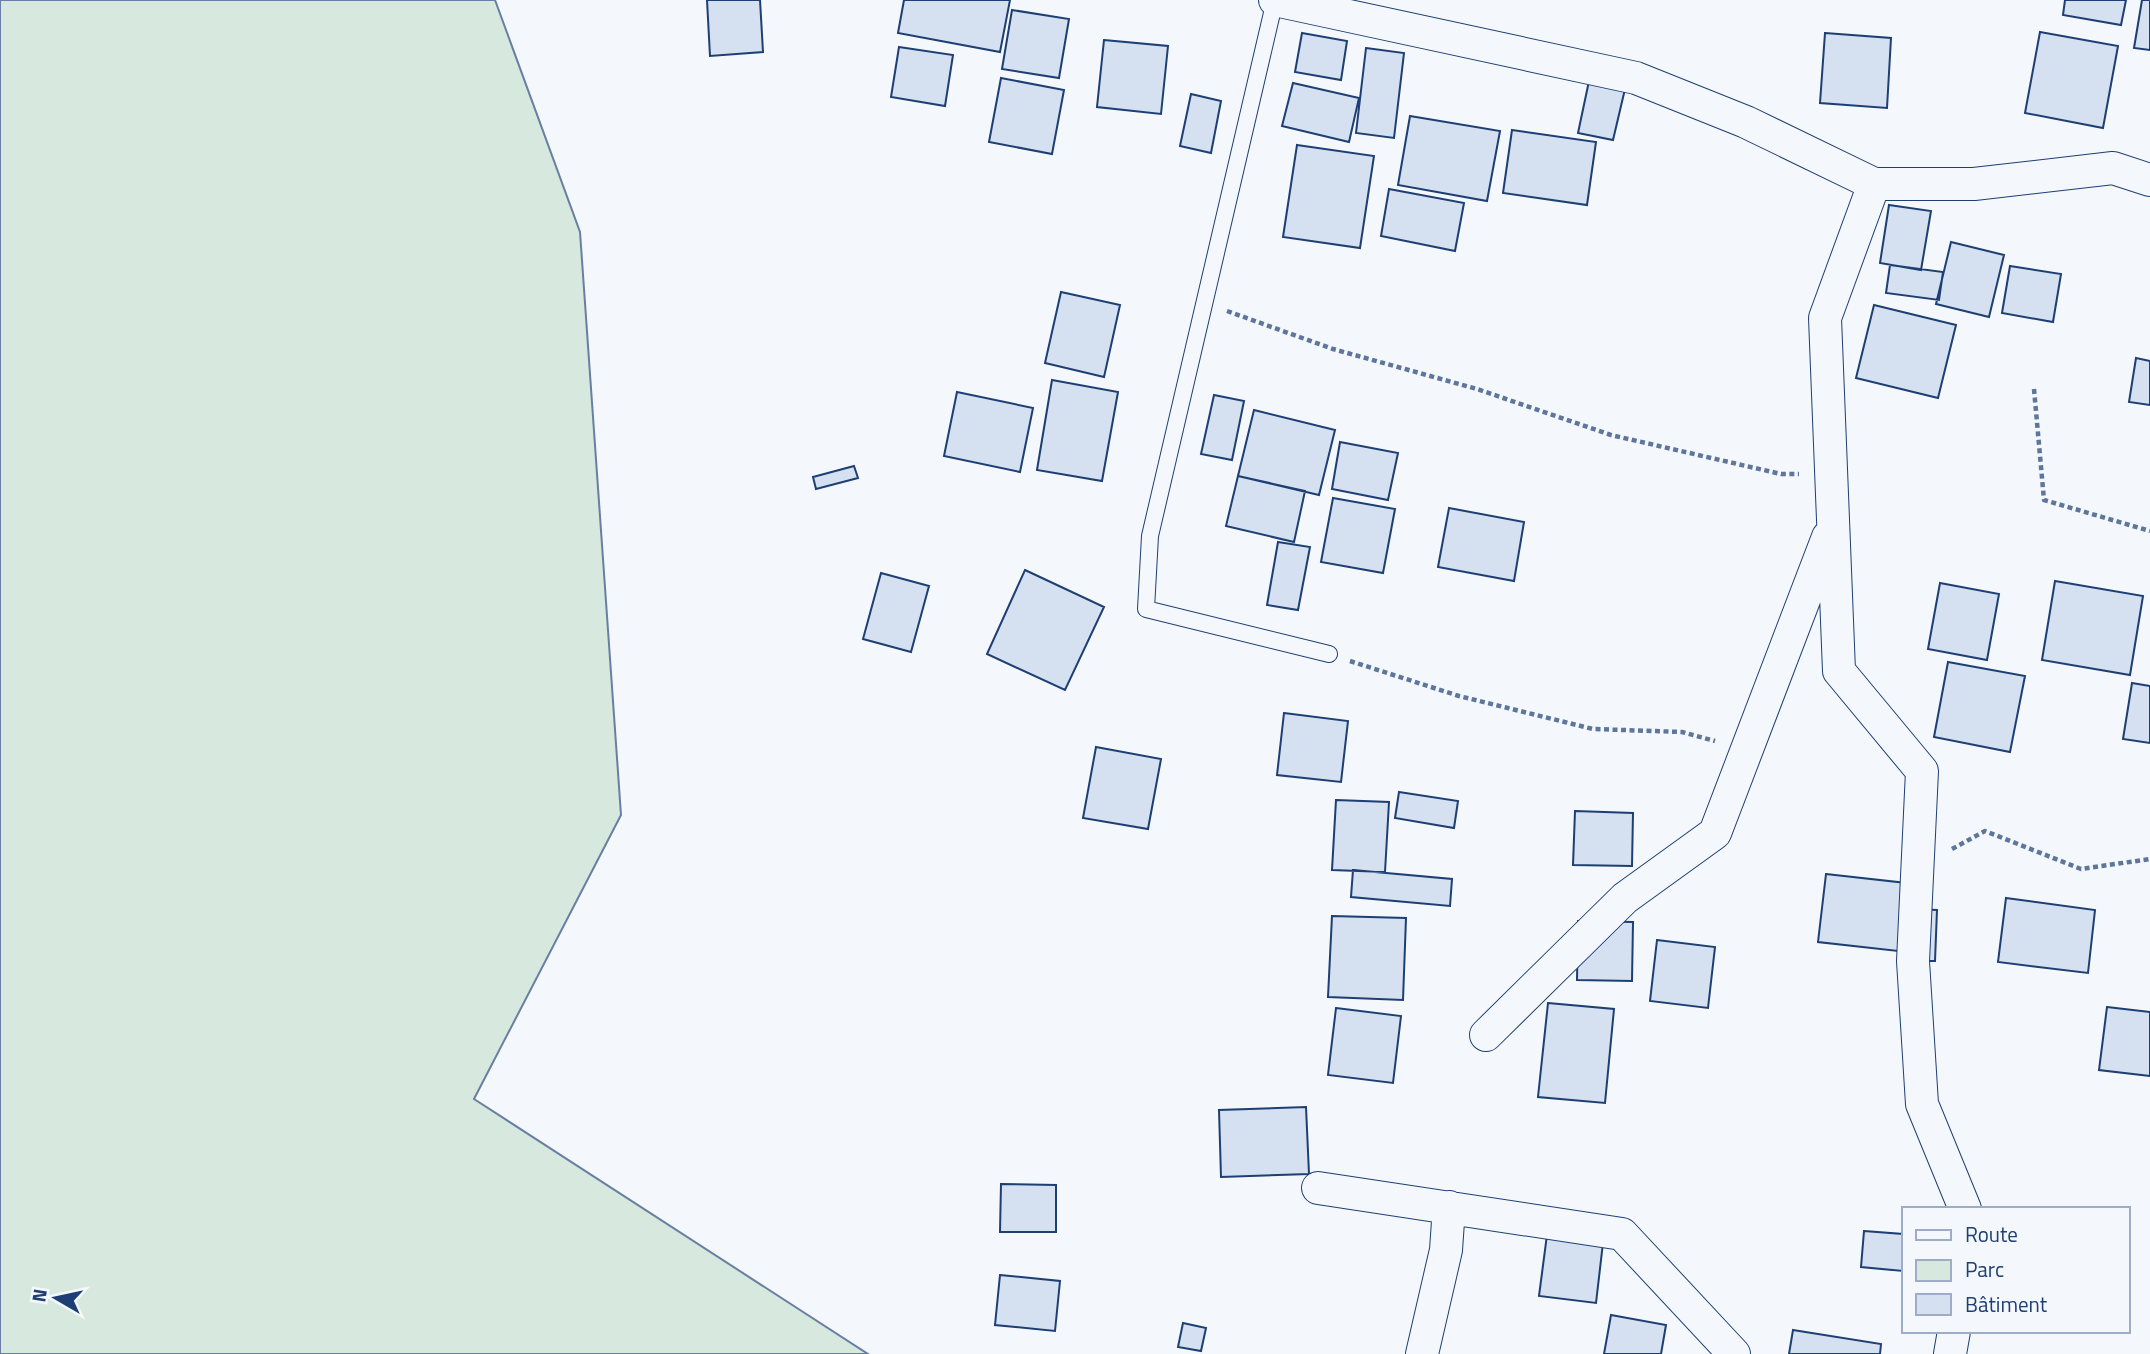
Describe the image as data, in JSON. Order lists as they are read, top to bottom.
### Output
{
  "legend": ["Route", "Parc", "Bâtiment"],
  "north": "left"
}
